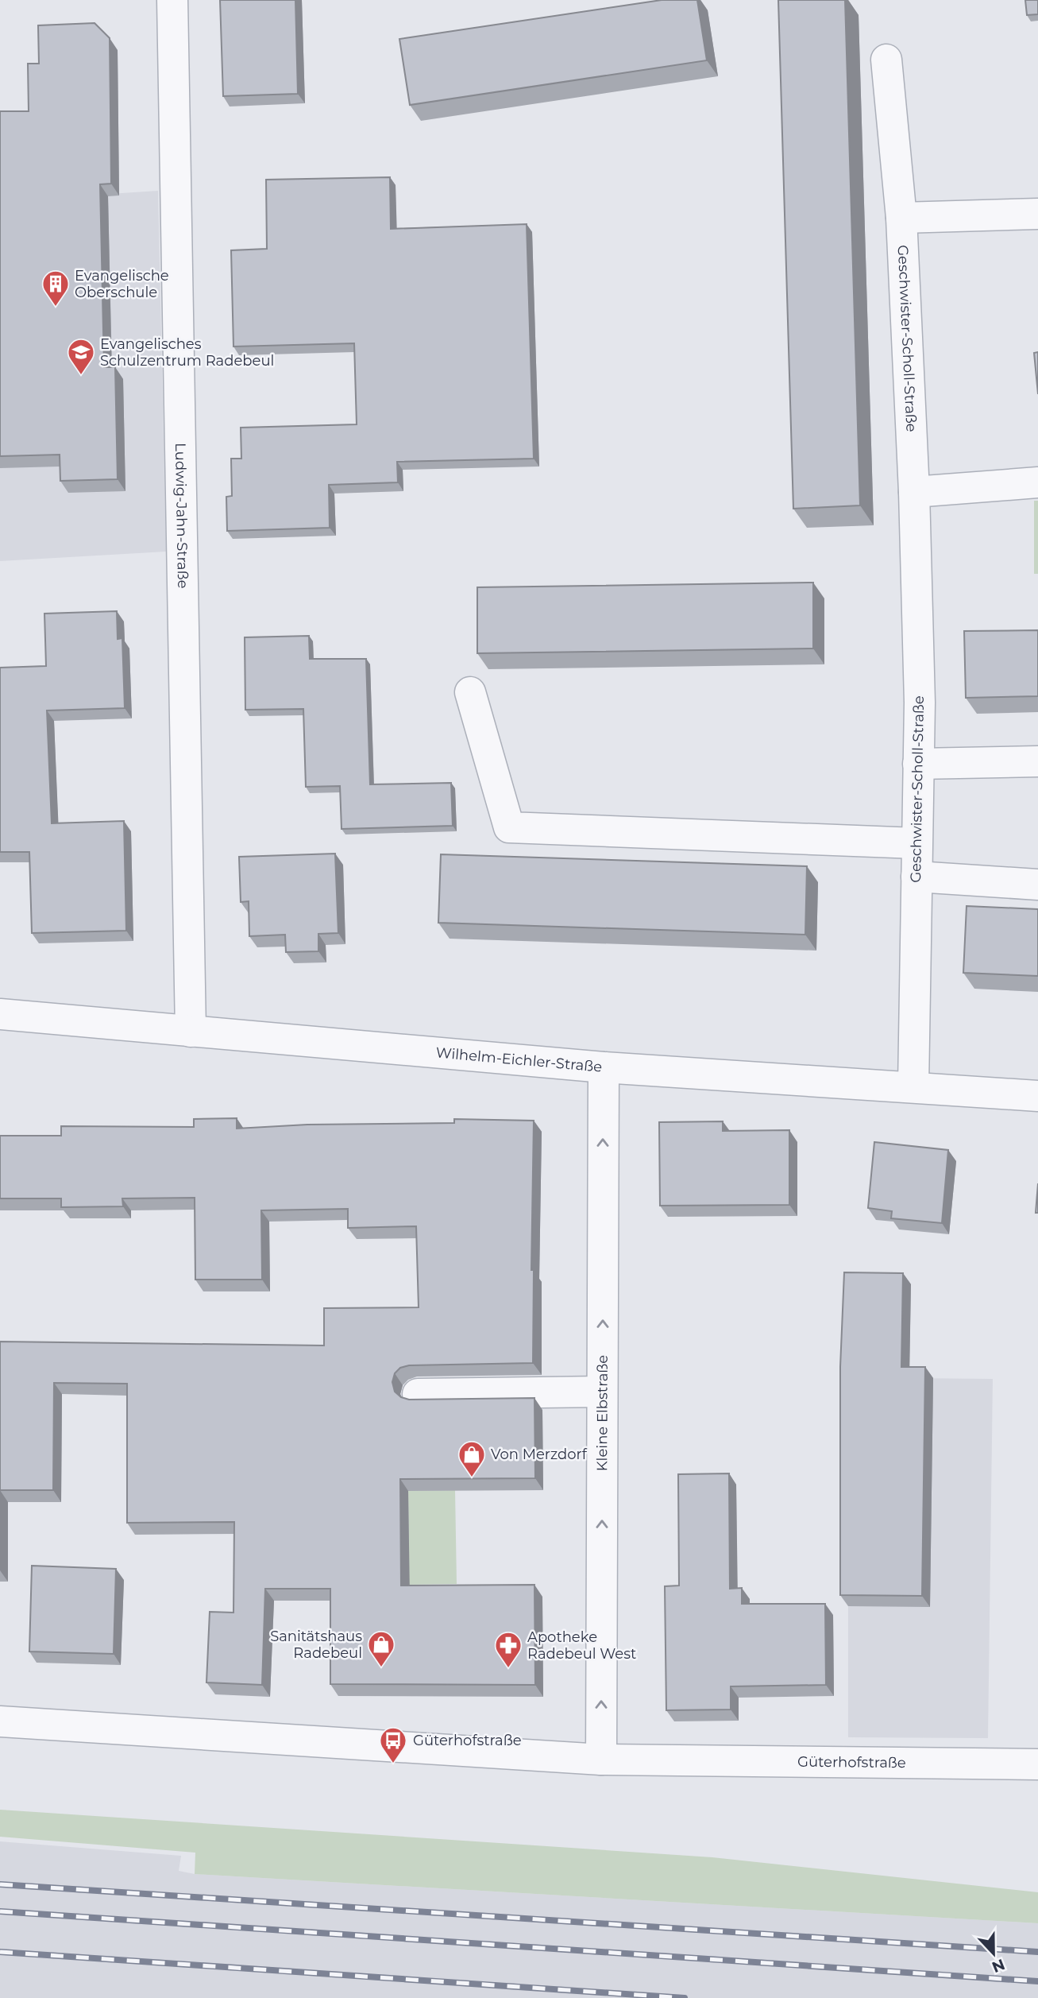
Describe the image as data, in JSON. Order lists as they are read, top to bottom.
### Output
{
  "streets": {
    "street": [
      "Geschwister-Scholl-Straße",
      "Ludwig-Jahn-Straße",
      "Wilhelm-Eichler-Straße",
      "Kleine Elbstraße",
      "Güterhofstraße"
    ]
  },
  "crossings": [
    ["Geschwister-Scholl-Straße", "Wilhelm-Eichler-Straße"],
    ["Ludwig-Jahn-Straße", "Wilhelm-Eichler-Straße"],
    ["Wilhelm-Eichler-Straße", "Kleine Elbstraße"],
    ["Kleine Elbstraße", "Güterhofstraße"]
  ],
  "one_way": ["Kleine Elbstraße"],
  "places": {
    "building": ["Evangelische Oberschule"],
    "school or university": ["Evangelisches Schulzentrum Radebeul"],
    "shop": ["Von Merzdorf", "Sanitätshaus Radebeul"],
    "pharmacy": ["Apotheke Radebeul West"],
    "bus stop": ["Güterhofstraße"]
  },
  "north": "bottom"
}
